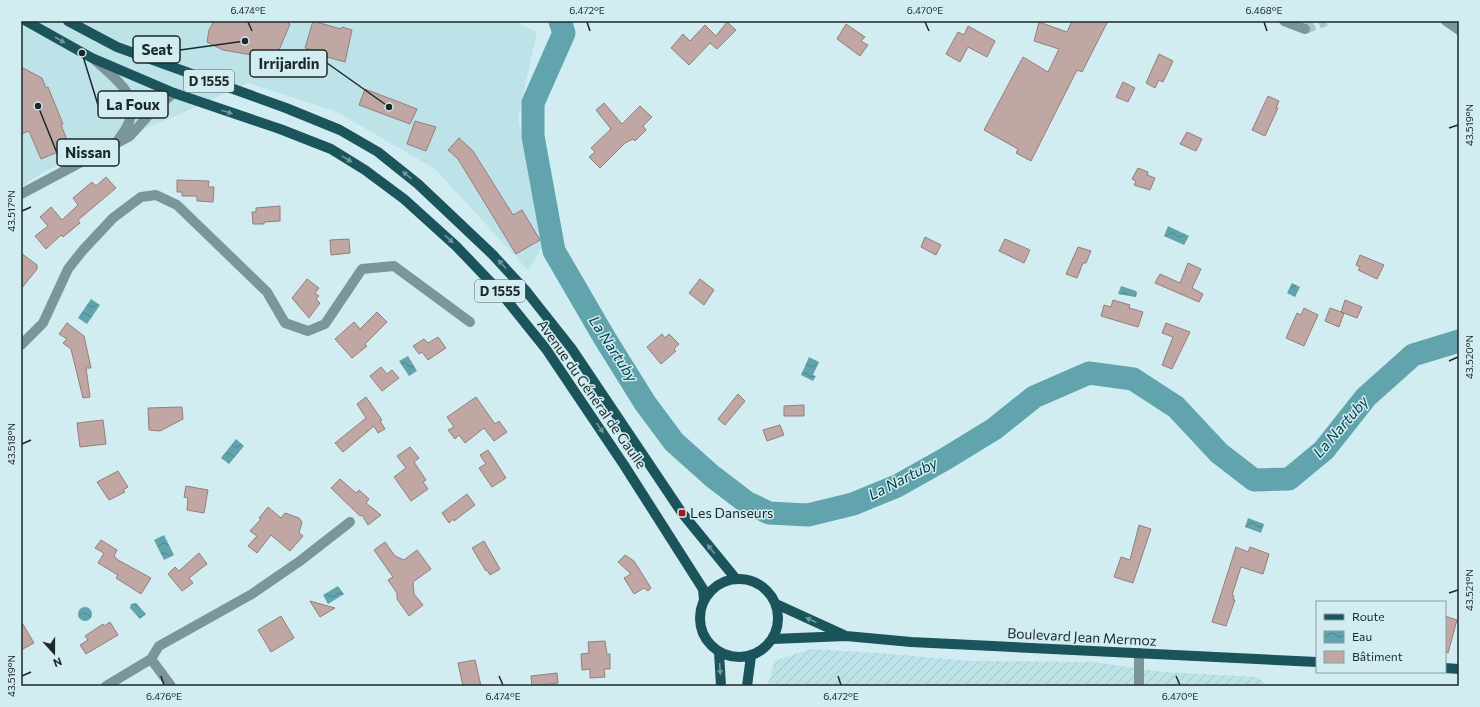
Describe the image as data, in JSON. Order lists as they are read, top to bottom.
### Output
{
  "streets": {
    "main road": ["D 1555", "Avenue du Général de Gaulle", "Boulevard Jean Mermoz"]
  },
  "crossings": [
    ["Avenue du Général de Gaulle", "Boulevard Jean Mermoz"]
  ],
  "water": ["La Nartuby"],
  "places": {
    "other": [
      "Seat",
      "La Foux",
      "Nissan",
      "Irrijardin"
    ],
    "transit": ["Les Danseurs"]
  },
  "legend": ["Route", "Eau", "Bâtiment"],
  "north": "bottom",
  "coordinates": [
    "6.474°E",
    "6.472°E",
    "6.470°E",
    "6.468°E",
    "43.519°N",
    "43.517°N",
    "43.520°N",
    "43.518°N",
    "43.521°N",
    "6.476°E"
  ]
}
